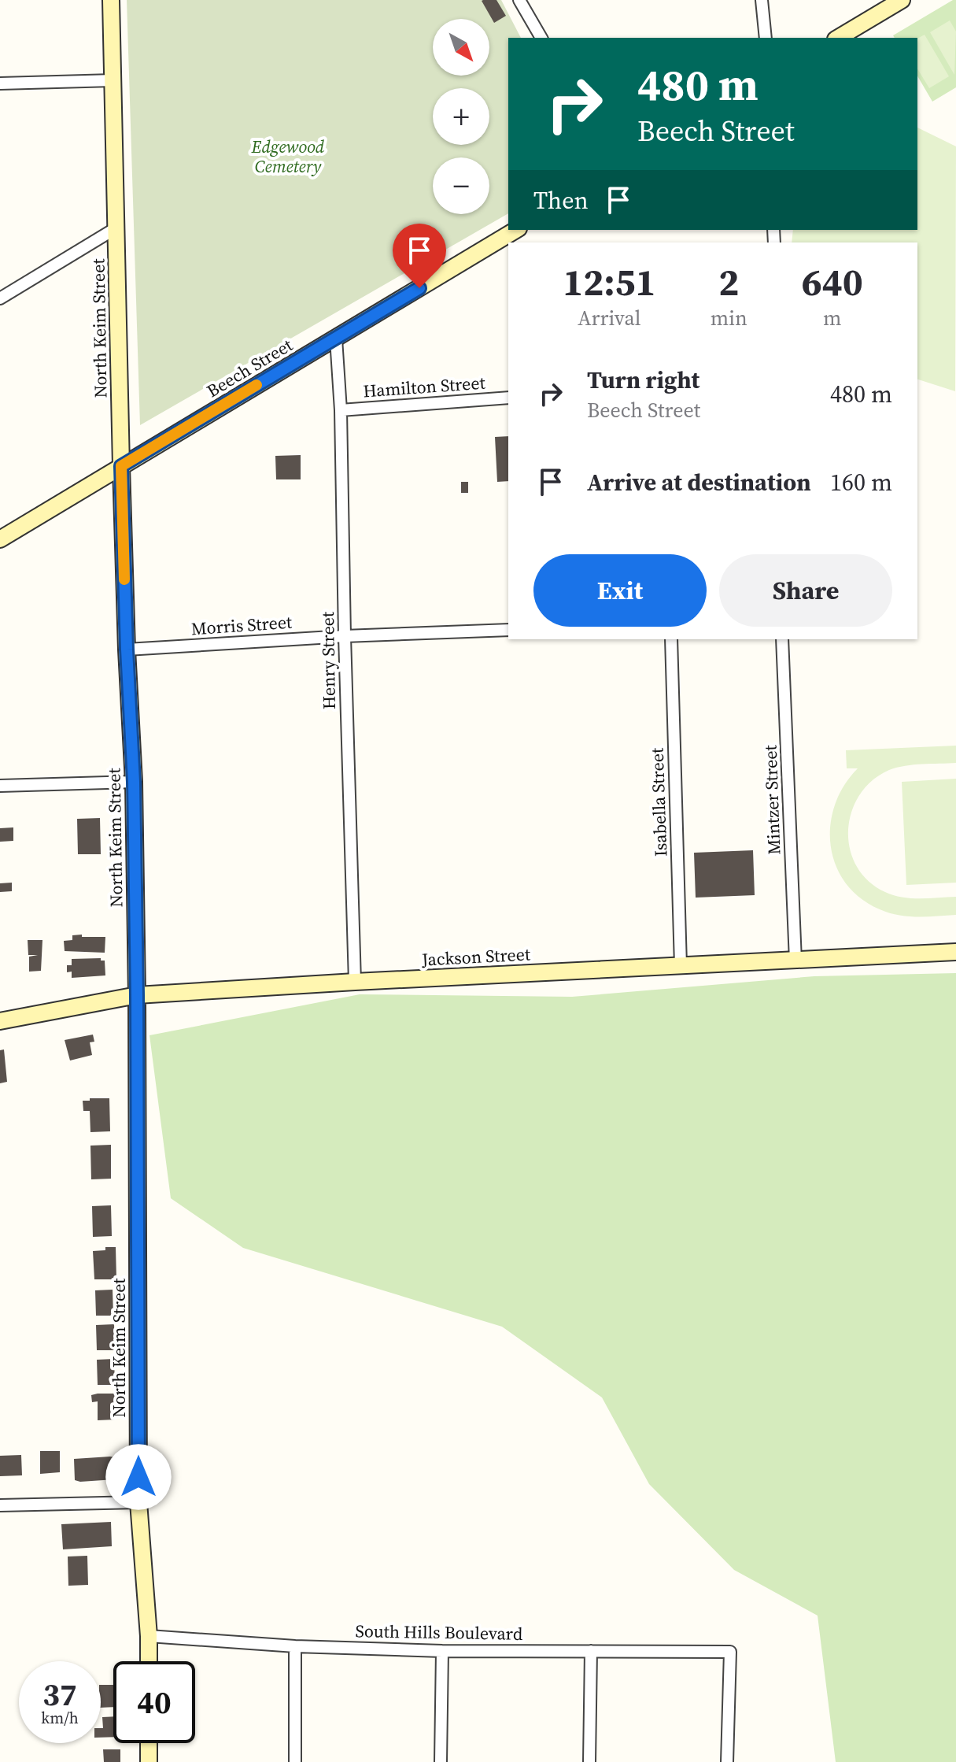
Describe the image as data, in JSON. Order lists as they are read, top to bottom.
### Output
{
  "streets": {
    "street": [
      "North Keim Street",
      "Beech Street",
      "Hamilton Street",
      "Morris Street",
      "Henry Street",
      "Mintzer Street",
      "Isabella Street",
      "Jackson Street",
      "South Hills Boulevard"
    ]
  },
  "crossings": [
    ["North Keim Street", "Beech Street"],
    ["North Keim Street", "Morris Street"],
    ["North Keim Street", "Jackson Street"],
    ["North Keim Street", "South Hills Boulevard"],
    ["Beech Street", "Henry Street"],
    ["Hamilton Street", "Henry Street"],
    ["Morris Street", "Henry Street"],
    ["Henry Street", "Jackson Street"],
    ["Mintzer Street", "Jackson Street"],
    ["Isabella Street", "Jackson Street"]
  ],
  "parks": ["Edgewood Cemetery"],
  "north": "bottom right",
  "page": {
    "map_buttons": ["+", "−"],
    "turn": ["480 m", "Beech Street"],
    "then": "Then",
    "eta": [
      "12:51",
      "Arrival",
      "2",
      "min",
      "640",
      "m"
    ],
    "list": [
      {
        "name": "Turn right",
        "note": "Beech Street",
        "value": "480 m"
      },
      {
        "name": "Arrive at destination",
        "value": "160 m"
      }
    ],
    "buttons": ["Exit", "Share"],
    "speed": "37 km/h",
    "limit": "40"
  }
}
